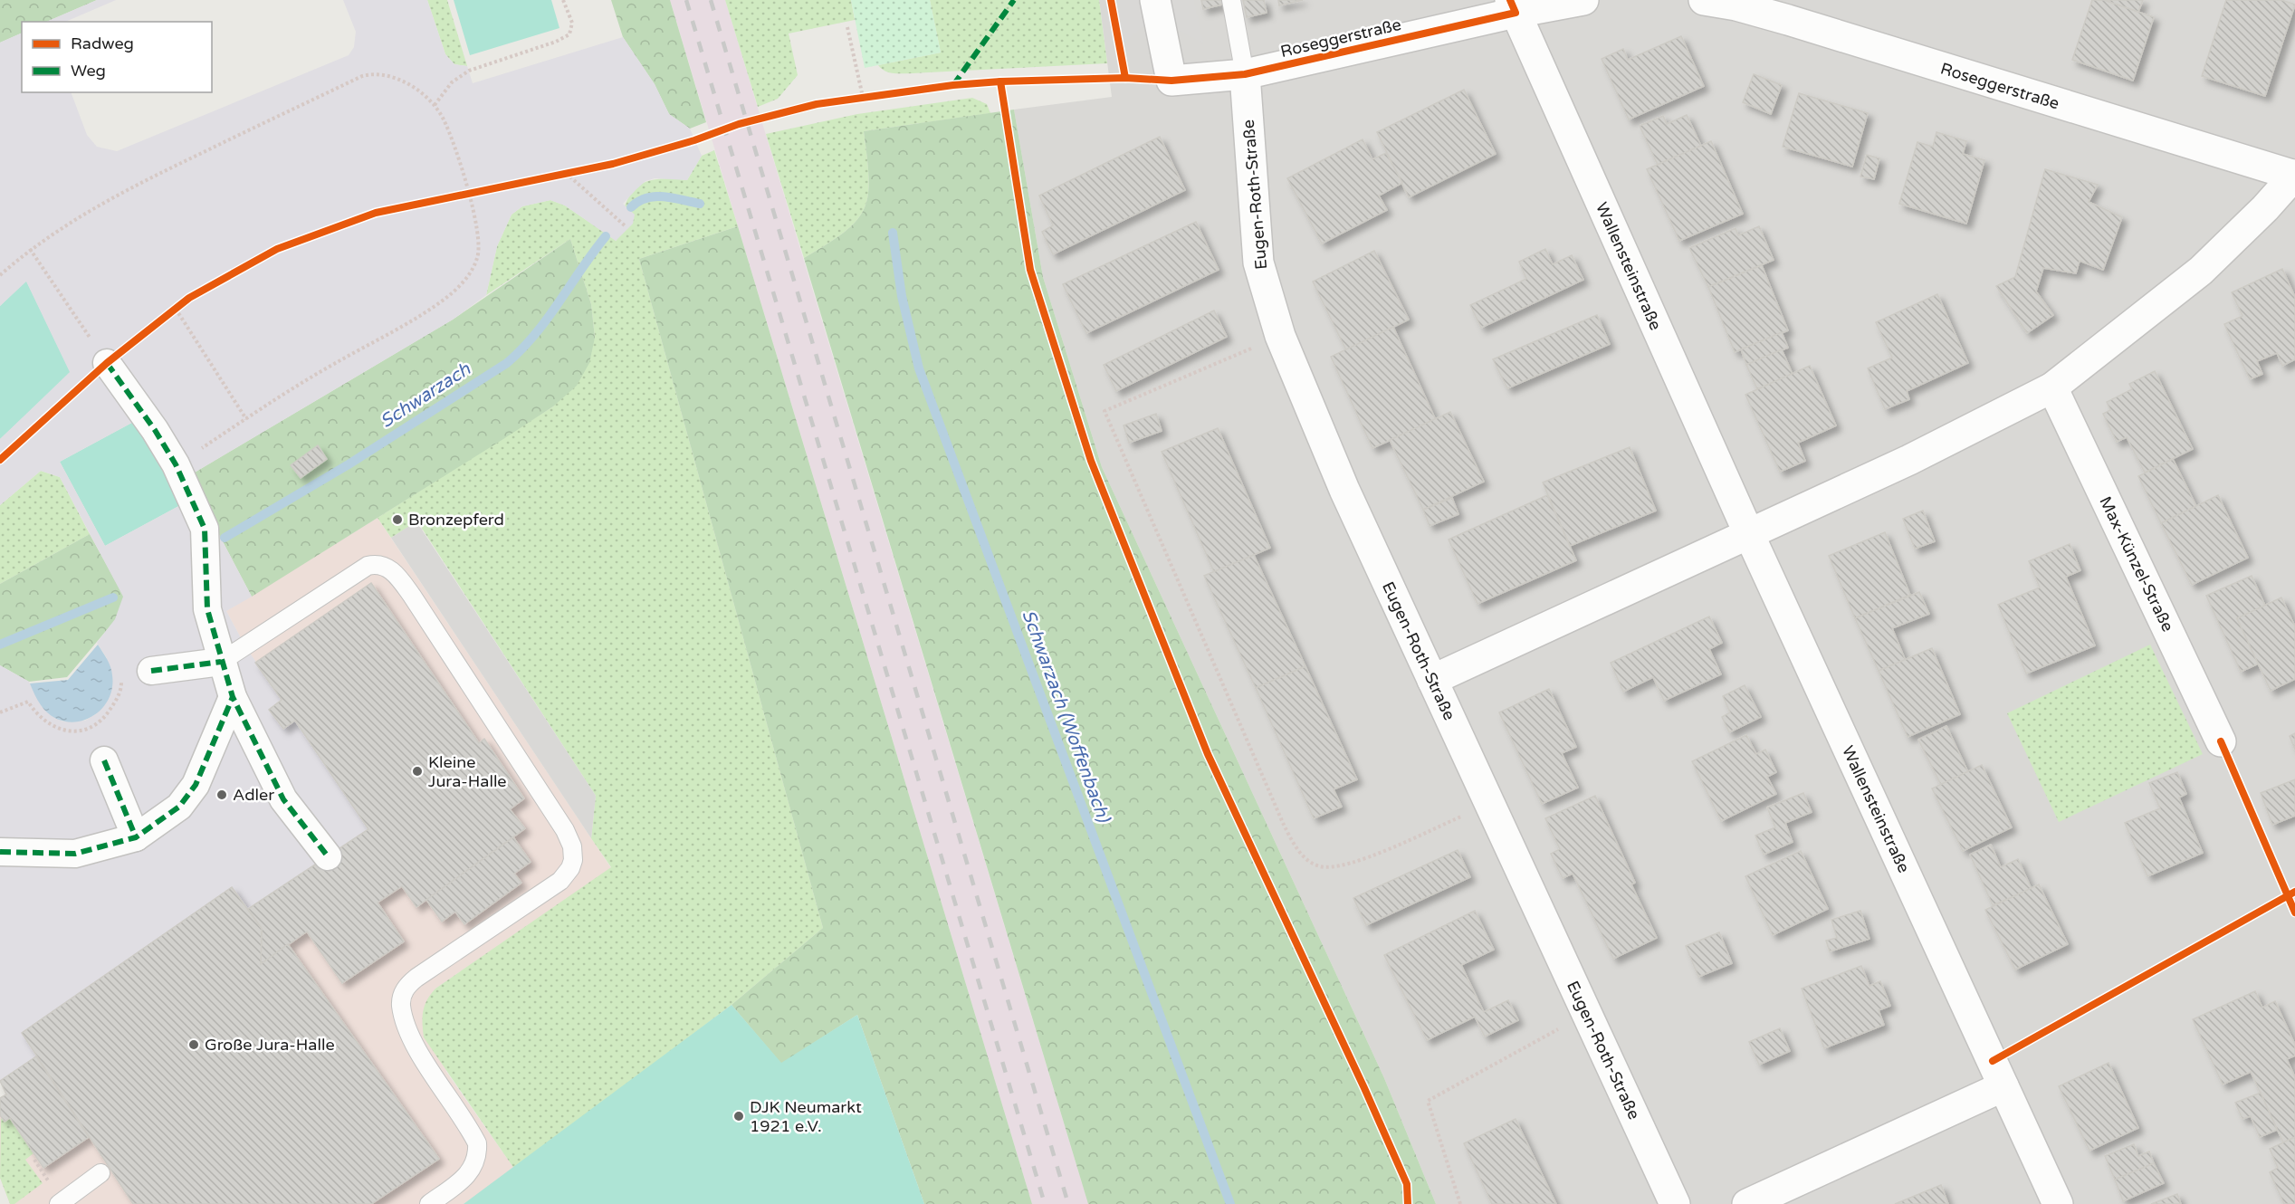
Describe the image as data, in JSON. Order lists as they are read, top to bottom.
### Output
{
  "streets": {
    "street": [
      "Roseggerstraße",
      "Eugen-Roth-Straße",
      "Wallensteinstraße",
      "Max-Künzel-Straße"
    ]
  },
  "crossings": [
    ["Roseggerstraße", "Eugen-Roth-Straße"],
    ["Roseggerstraße", "Wallensteinstraße"]
  ],
  "water": ["Schwarzach", "Schwarzach (Woffenbach)"],
  "places": [
    "Bronzepferd",
    "Kleine Jura-Halle",
    "Adler",
    "Große Jura-Halle",
    "DJK Neumarkt 1921 e.V."
  ],
  "legend": ["Radweg", "Weg"]
}
